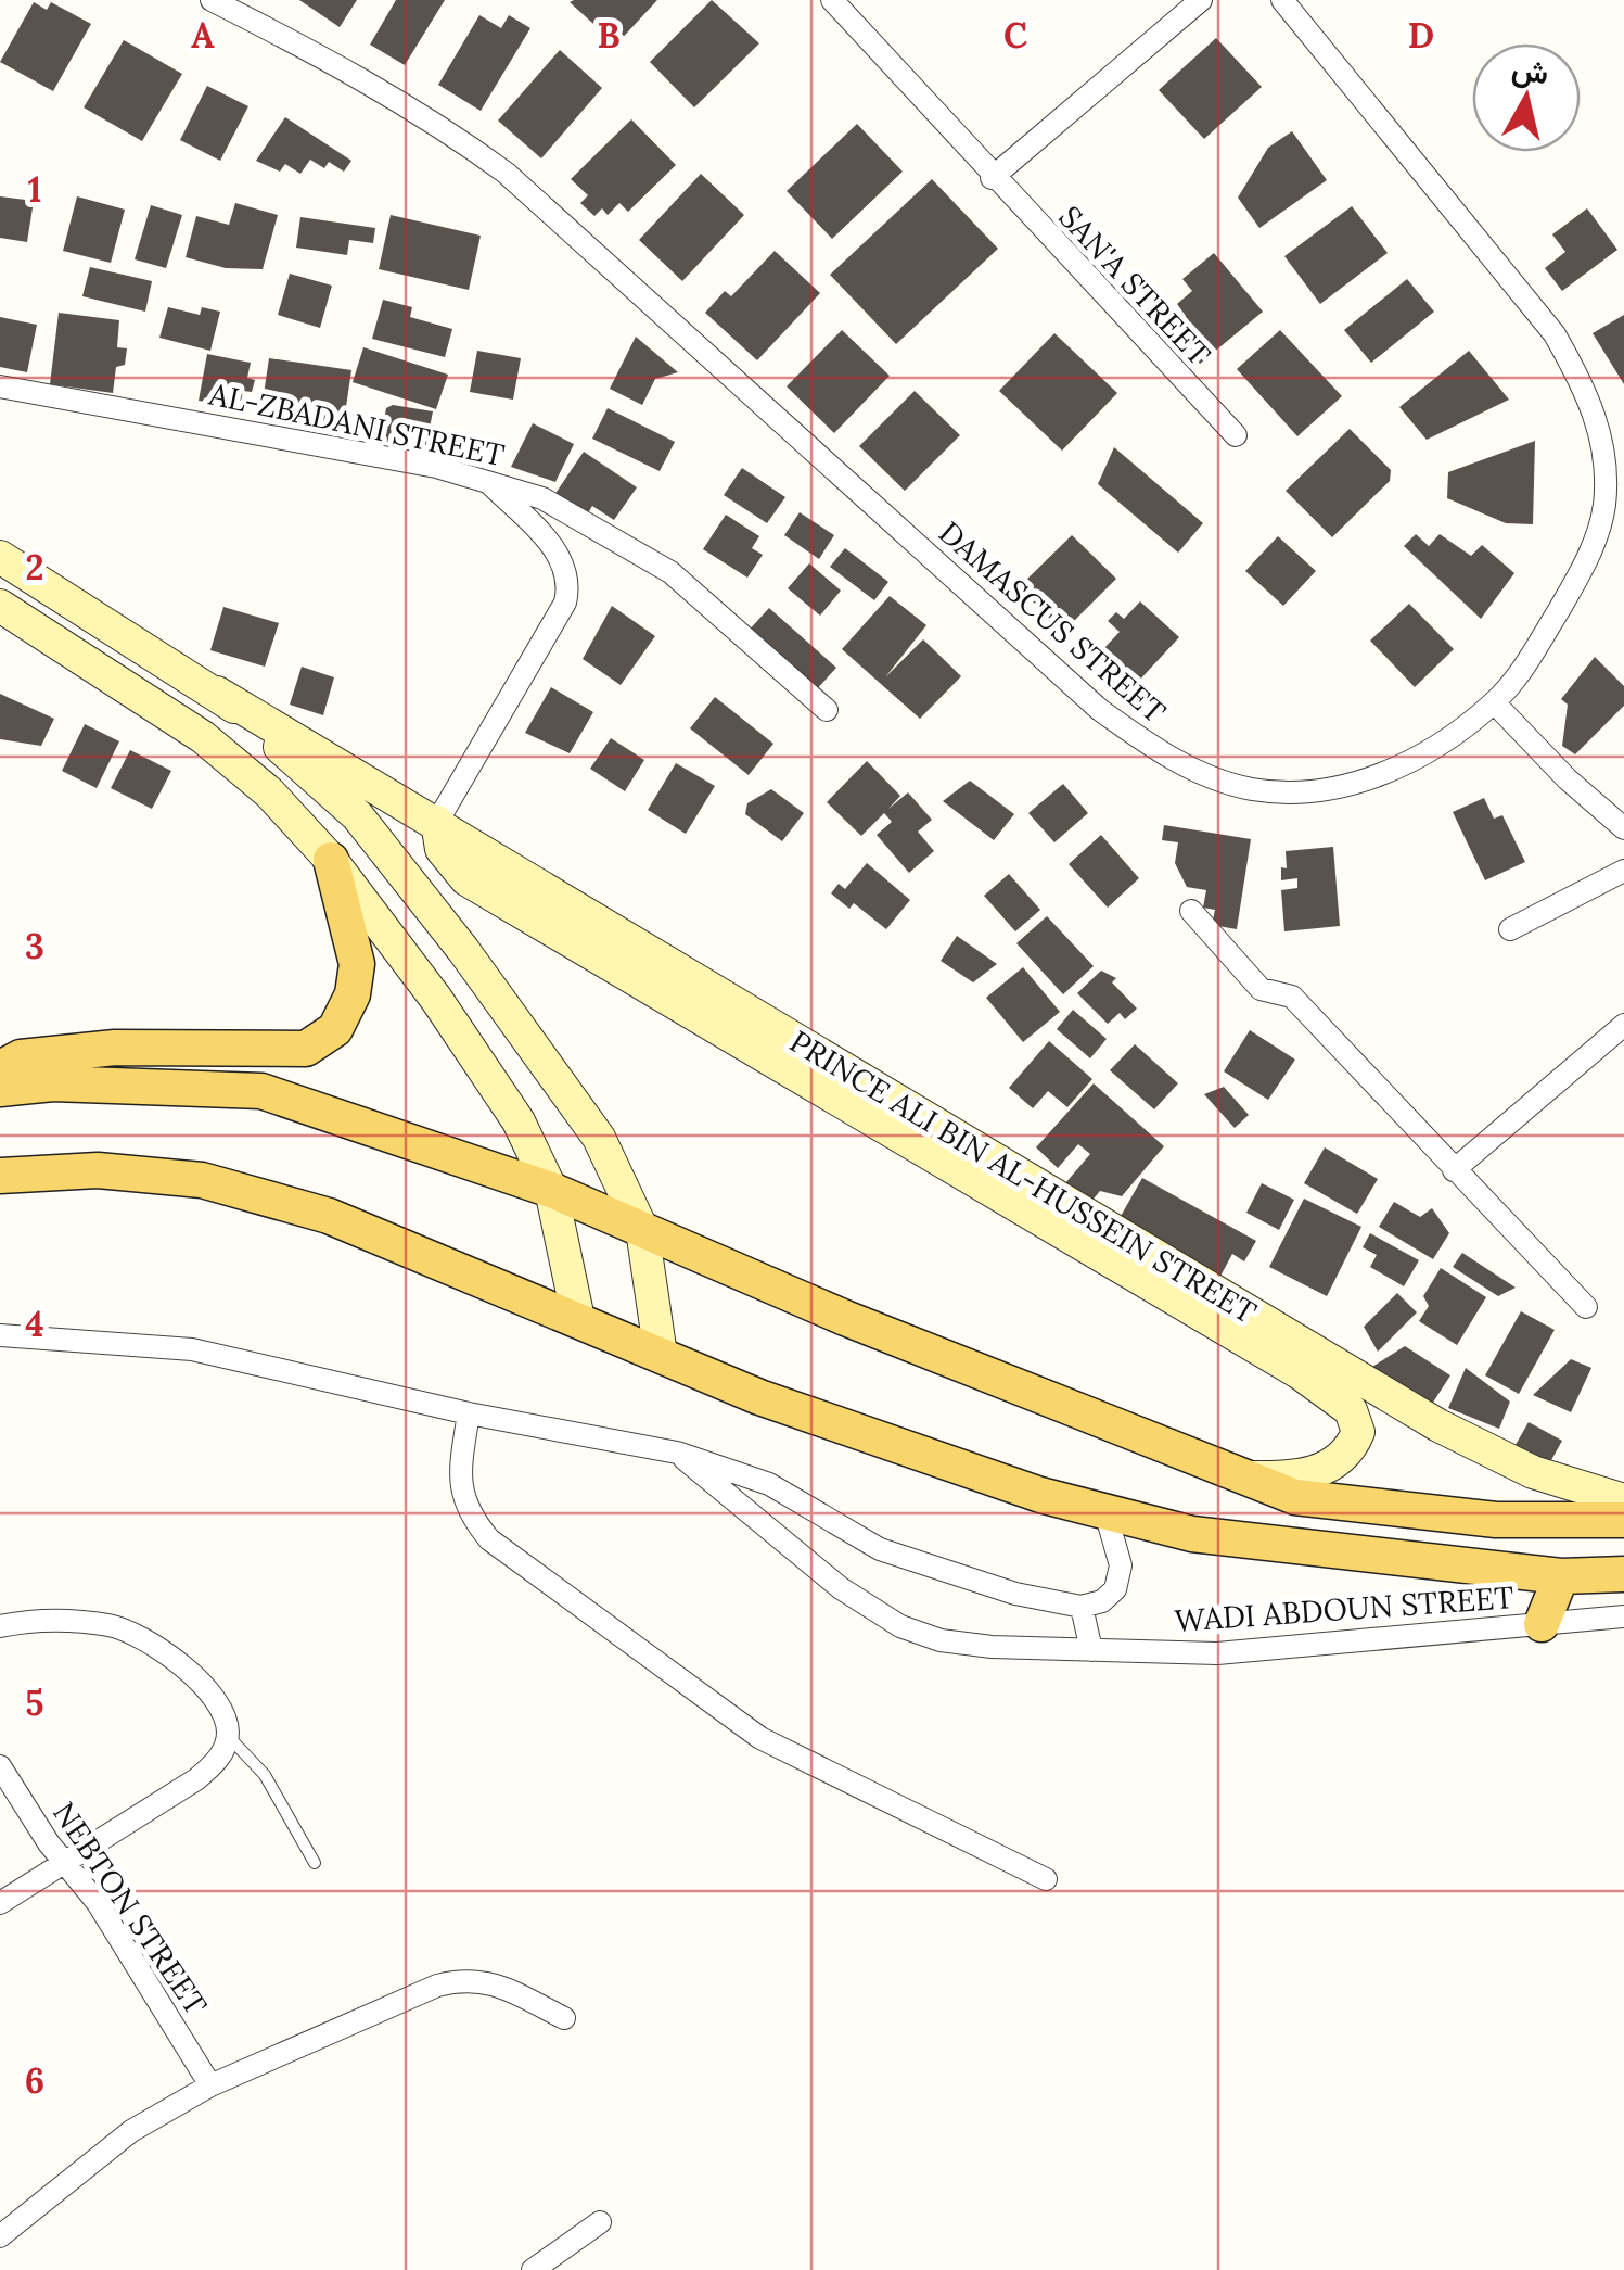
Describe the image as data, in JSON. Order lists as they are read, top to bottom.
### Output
{
  "streets": {
    "main road": ["PRINCE ALI BIN AL-HUSSEIN STREET"],
    "street": [
      "SAN'A STREET",
      "AL-ZBADANI STREET",
      "DAMASCUS STREET",
      "WADI ABDOUN STREET",
      "NEBTON STREET"
    ]
  },
  "north": "top",
  "grid": {
    "columns": [
      "A",
      "B",
      "C",
      "D"
    ],
    "rows": [
      "1",
      "2",
      "3",
      "4",
      "5",
      "6"
    ]
  }
}
